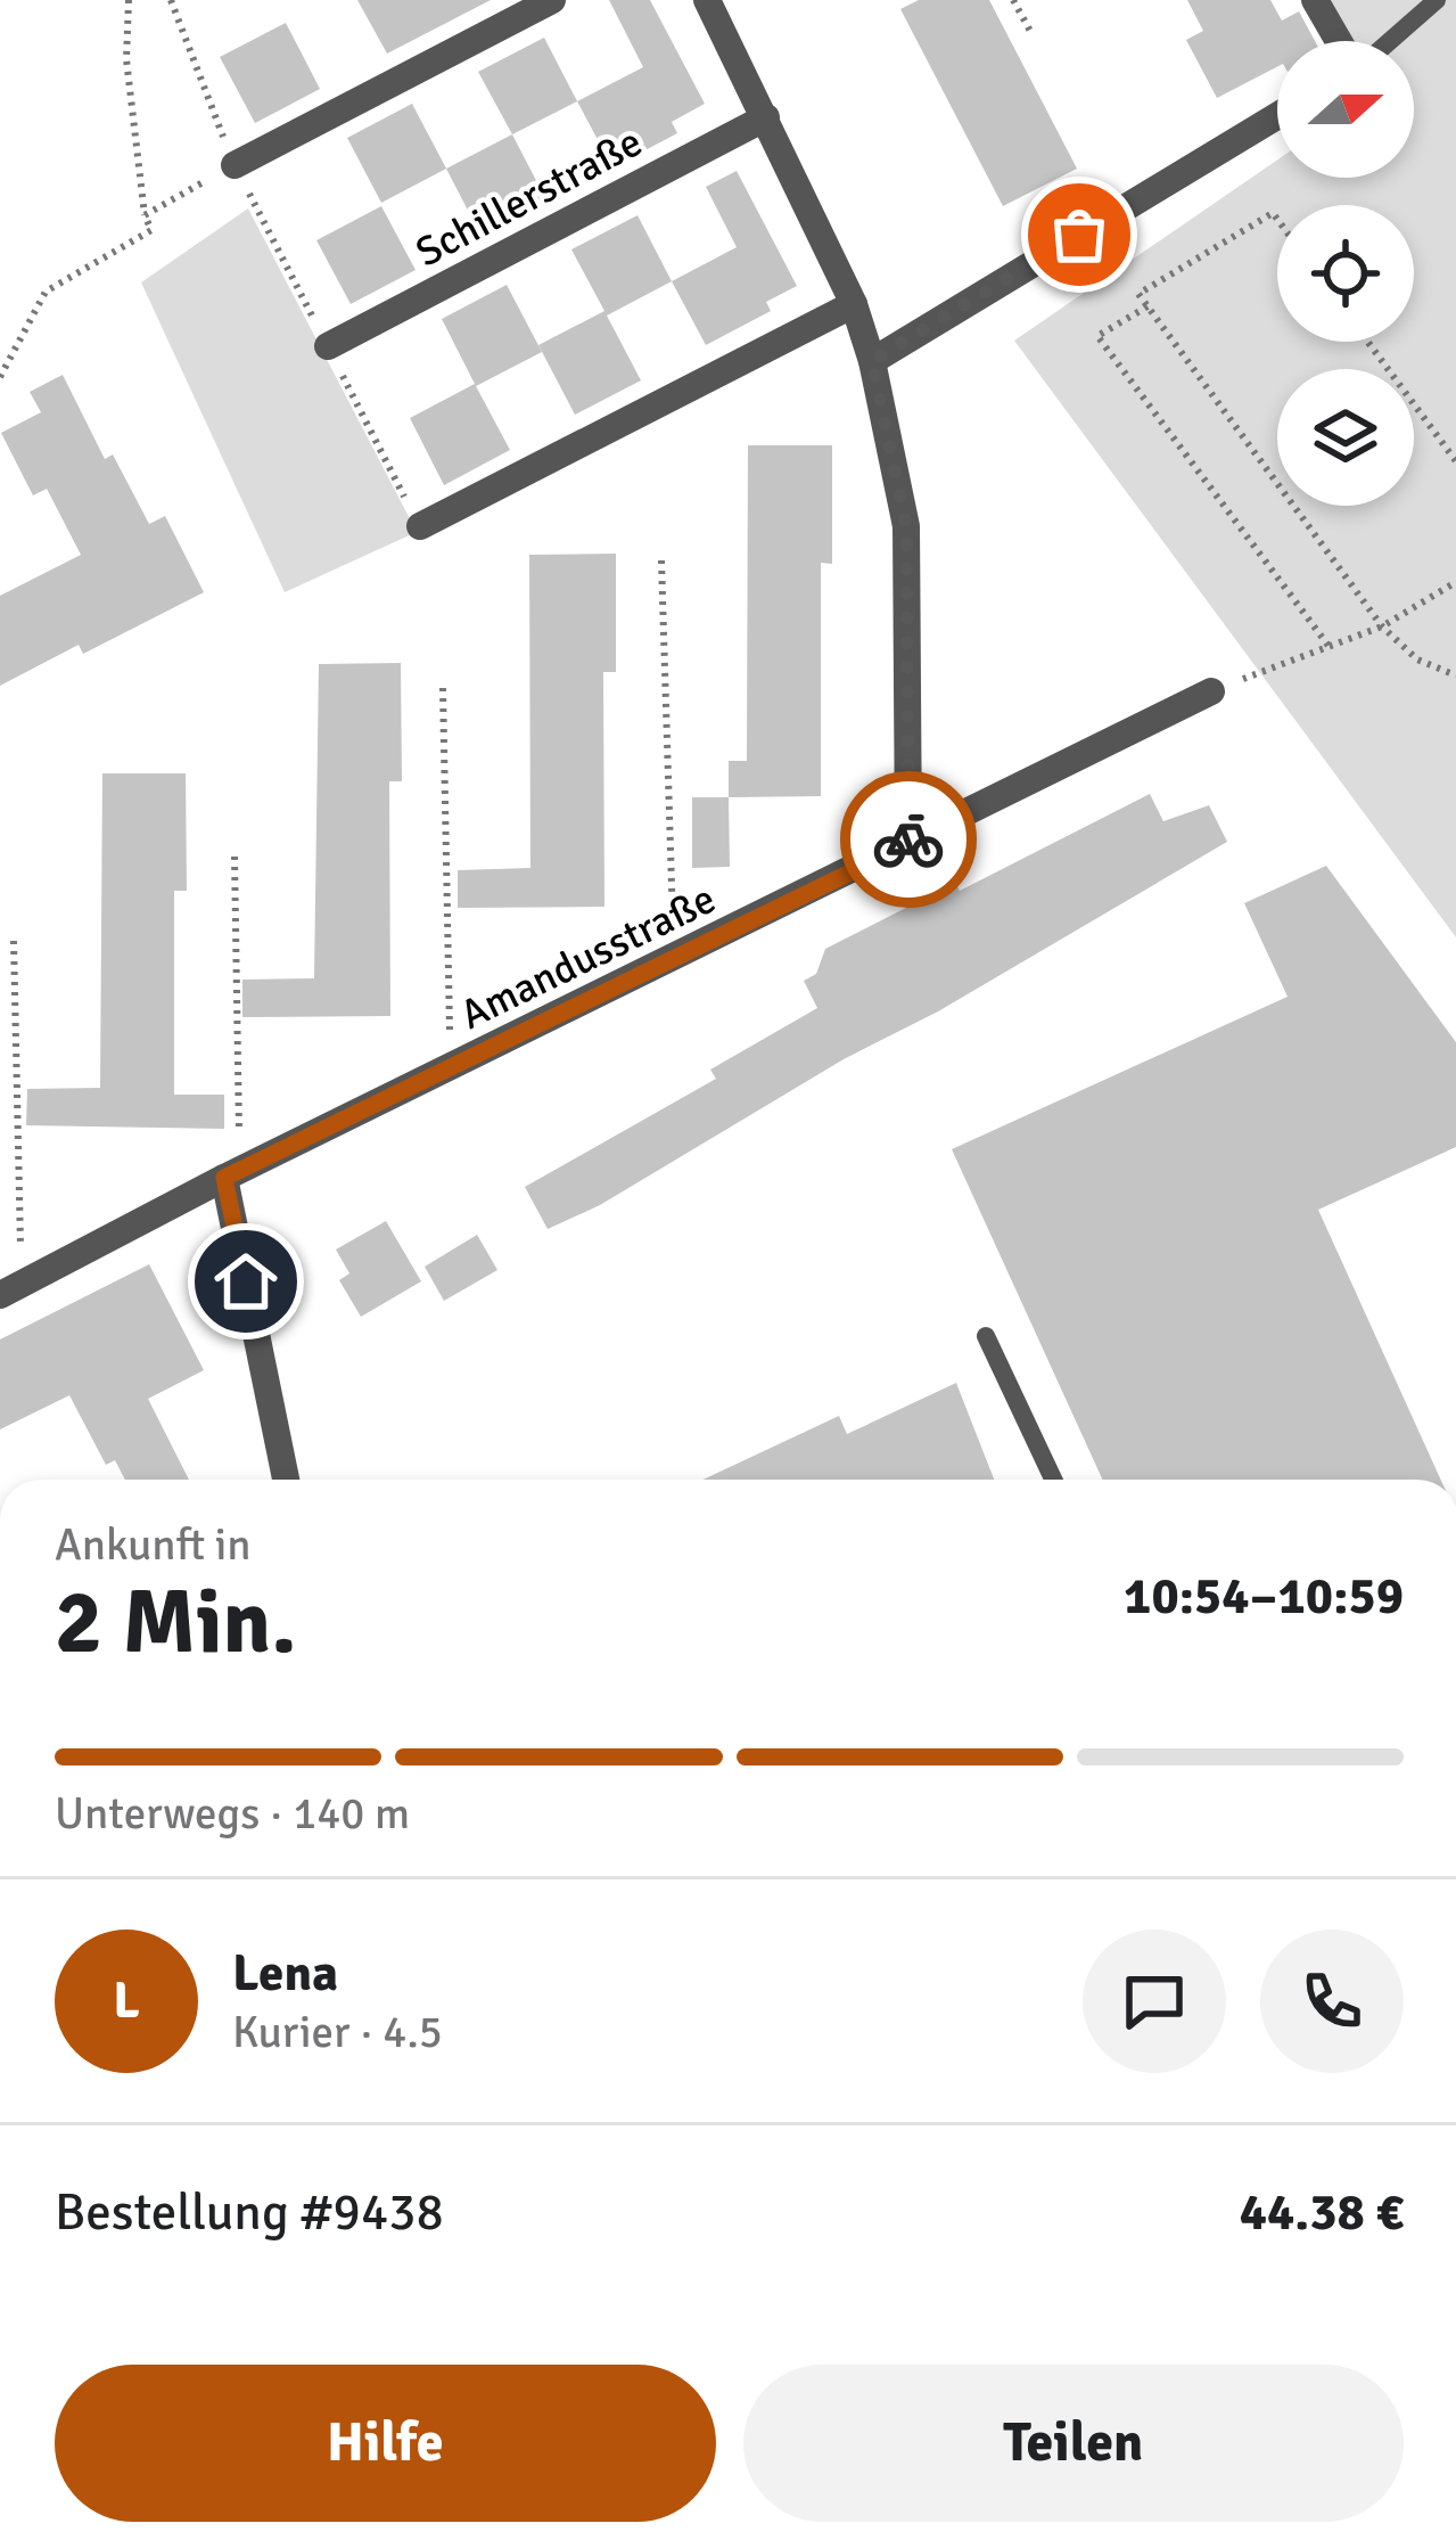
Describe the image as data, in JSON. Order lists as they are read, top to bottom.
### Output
{
  "streets": {
    "street": ["Schillerstraße", "Amandusstraße"]
  },
  "north": "right",
  "page": {
    "heading": ["2 Min.", "Ankunft in", "10:54–10:59"],
    "panel": [
      "Lena",
      "Kurier · 4.5",
      "Bestellung #9438",
      "44.38 €"
    ],
    "bar": "Unterwegs · 140 m",
    "round": "L",
    "buttons": ["Hilfe", "Teilen"]
  }
}
